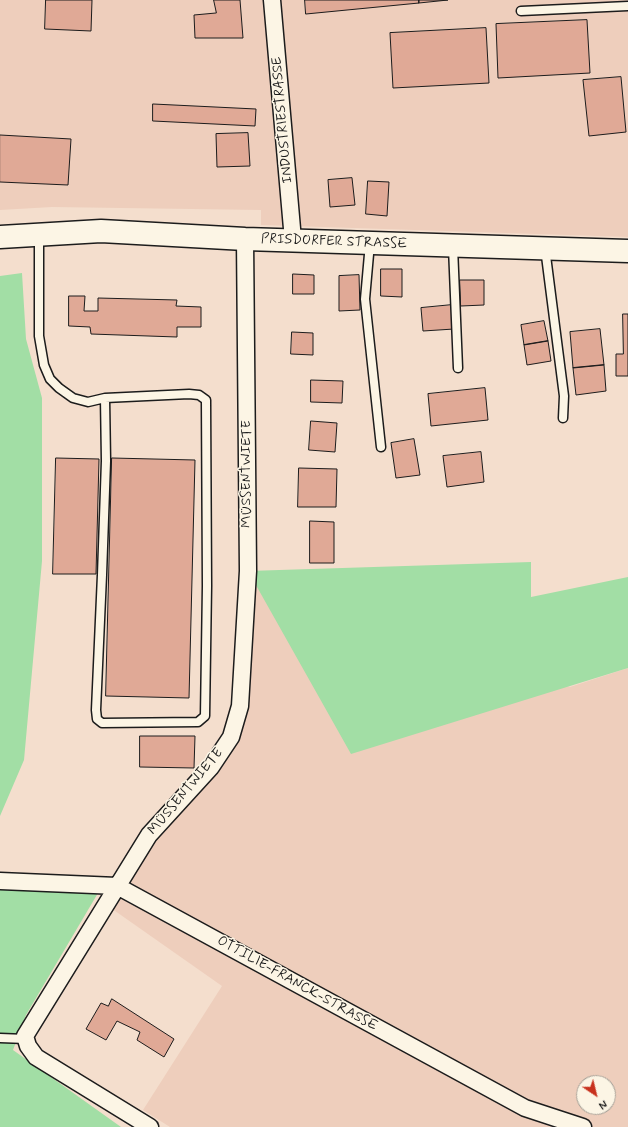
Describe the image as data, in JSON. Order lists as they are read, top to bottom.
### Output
{
  "streets": {
    "main road": ["PRISDORFER STRASSE"],
    "street": ["INDUSTRIESTRASSE", "MÜSSENTWIETE", "OTTILIE-FRANCK-STRASSE"]
  },
  "crossings": [
    ["INDUSTRIESTRASSE", "PRISDORFER STRASSE"],
    ["PRISDORFER STRASSE", "MÜSSENTWIETE"],
    ["MÜSSENTWIETE", "OTTILIE-FRANCK-STRASSE"]
  ],
  "north": "bottom right"
}
